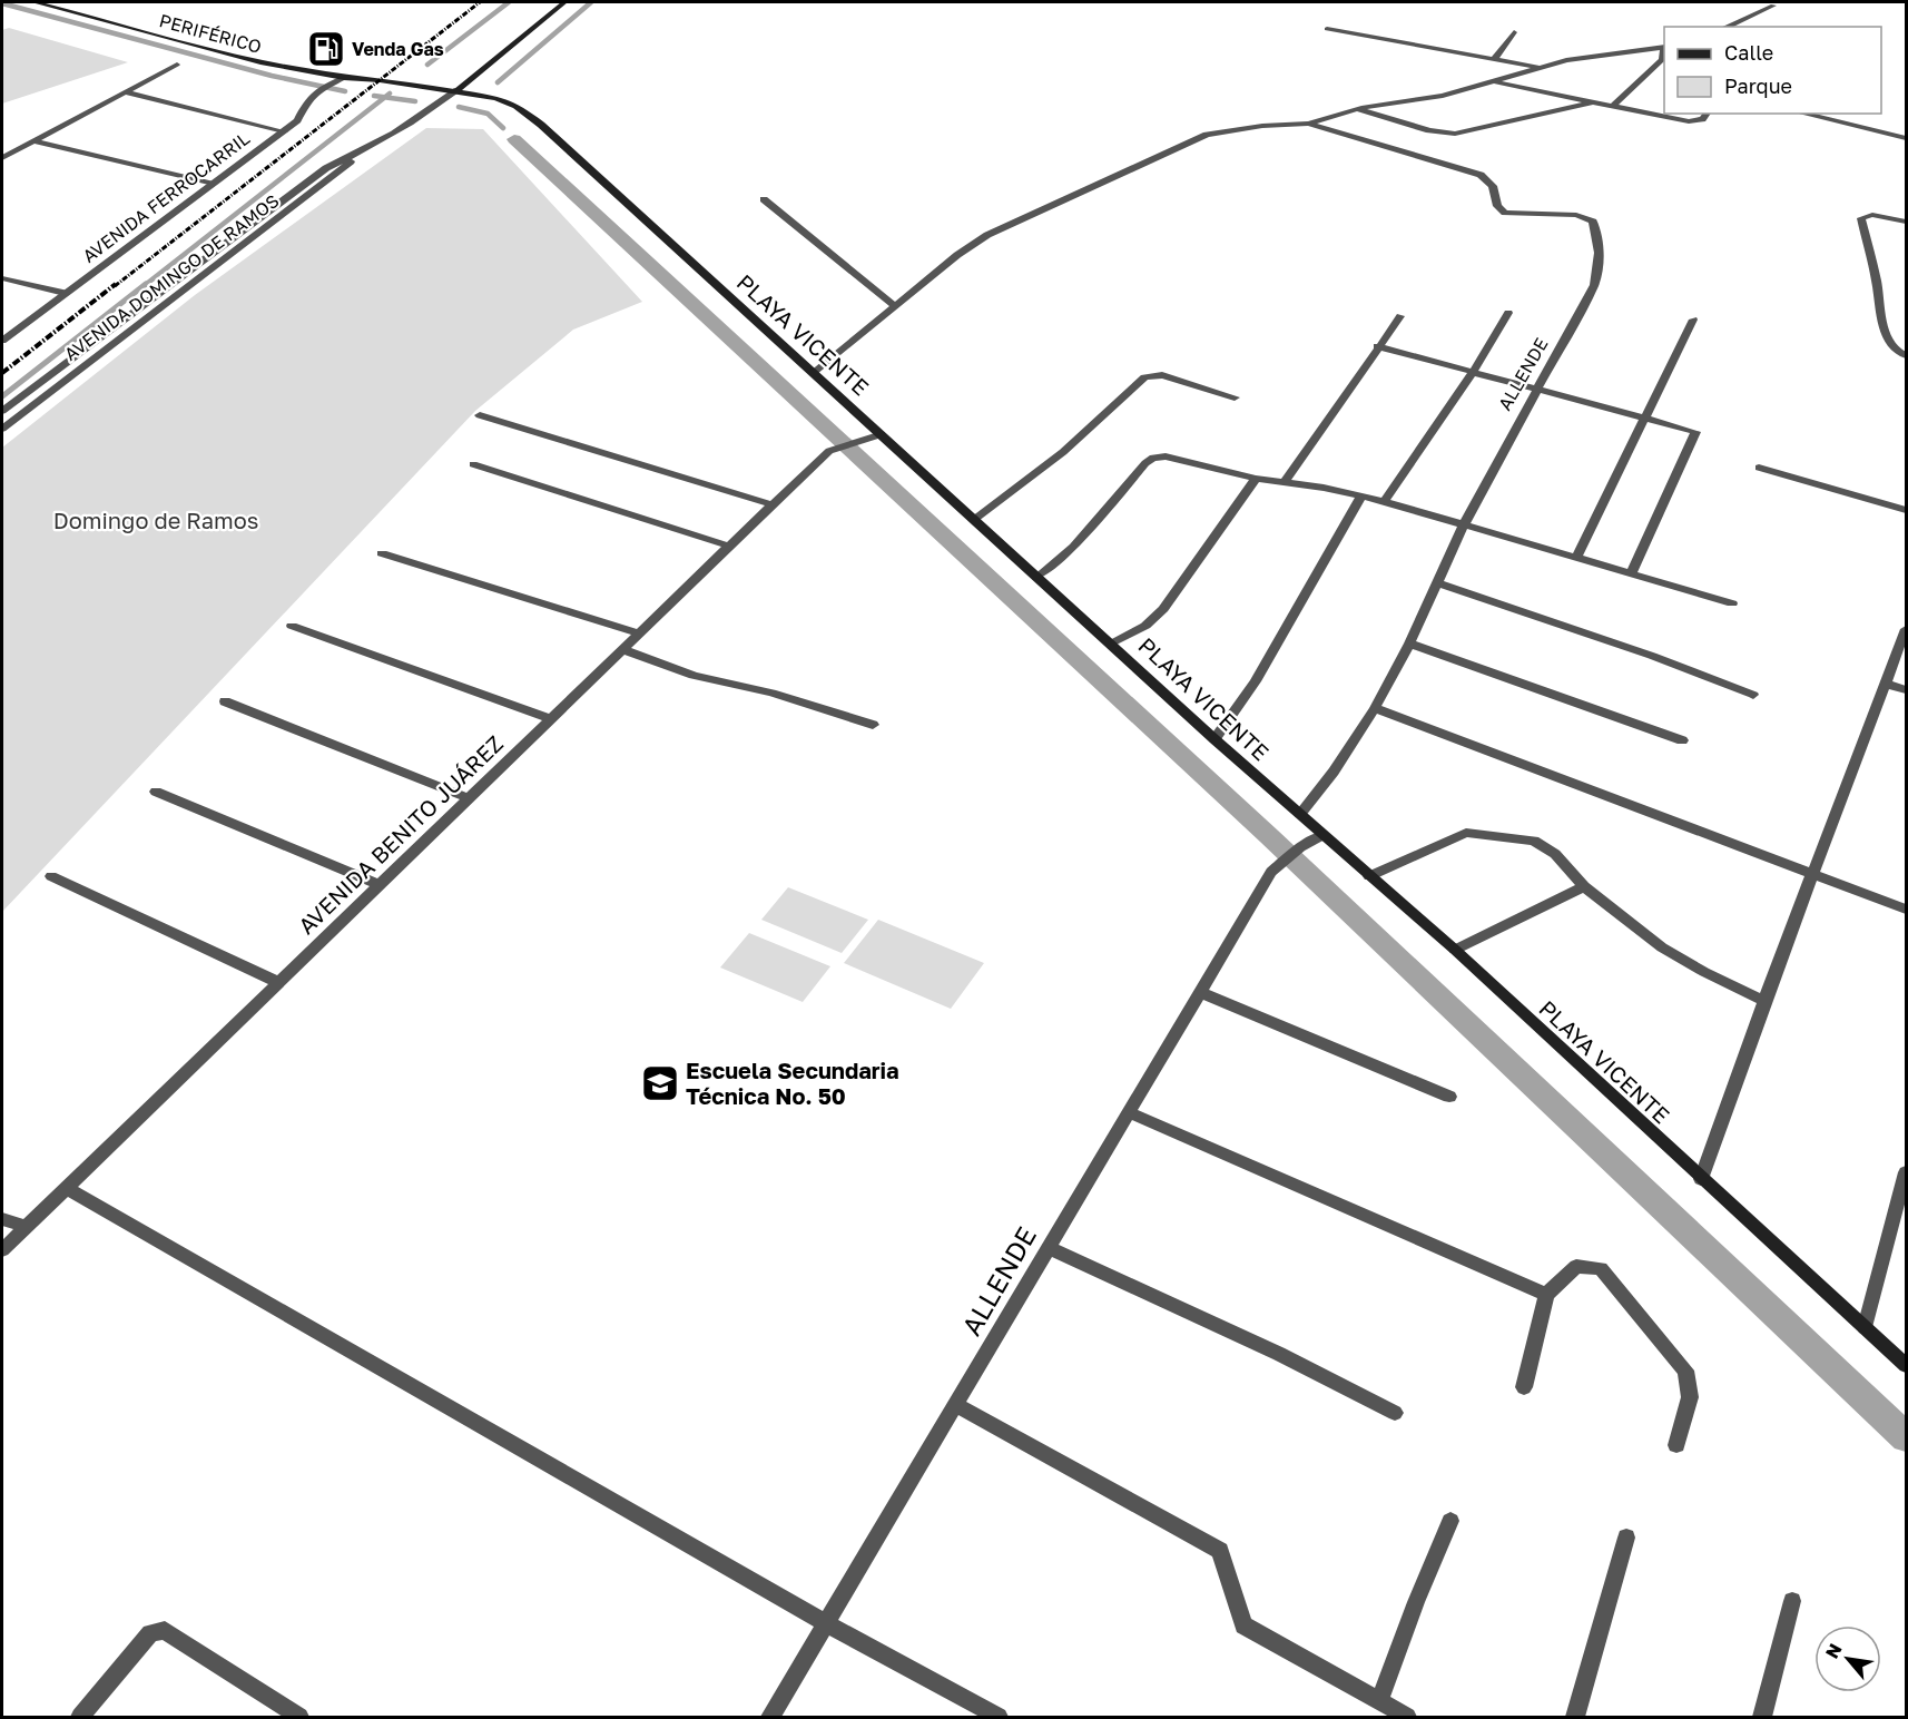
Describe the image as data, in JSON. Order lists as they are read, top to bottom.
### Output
{
  "streets": {
    "main road": ["PERIFÉRICO", "PLAYA VICENTE"],
    "street": [
      "AVENIDA FERROCARRIL",
      "AVENIDA DOMINGO DE RAMOS",
      "ALLENDE",
      "AVENIDA BENITO JUÁREZ"
    ]
  },
  "crossings": [
    ["PERIFÉRICO", "AVENIDA FERROCARRIL"],
    ["PERIFÉRICO", "AVENIDA DOMINGO DE RAMOS"],
    ["PERIFÉRICO", "PLAYA VICENTE"],
    ["AVENIDA DOMINGO DE RAMOS", "PLAYA VICENTE"],
    ["PLAYA VICENTE", "ALLENDE"],
    ["PLAYA VICENTE", "AVENIDA BENITO JUÁREZ"]
  ],
  "parks": ["Domingo de Ramos"],
  "places": {
    "fuel station": ["Venda Gas"],
    "school or university": ["Escuela Secundaria Técnica No. 50"]
  },
  "legend": ["Calle", "Parque"],
  "north": "top left"
}
